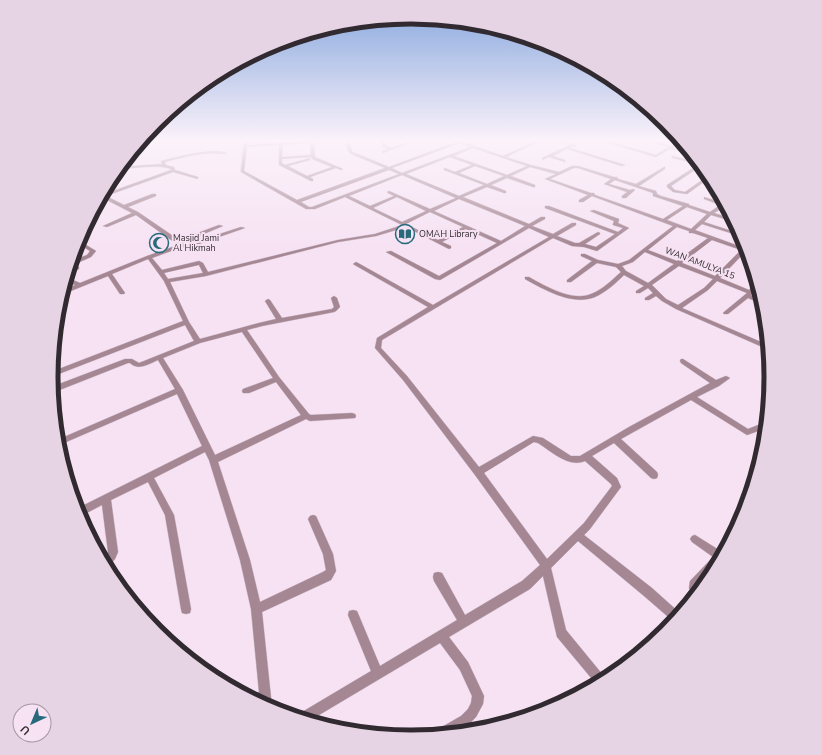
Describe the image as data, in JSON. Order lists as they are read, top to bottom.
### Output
{
  "streets": {
    "street": ["WAN AMULYA 15"]
  },
  "places": {
    "library": ["OMAH Library"],
    "mosque": ["Masjid Jami Al Hikmah"]
  },
  "north": "bottom left"
}
